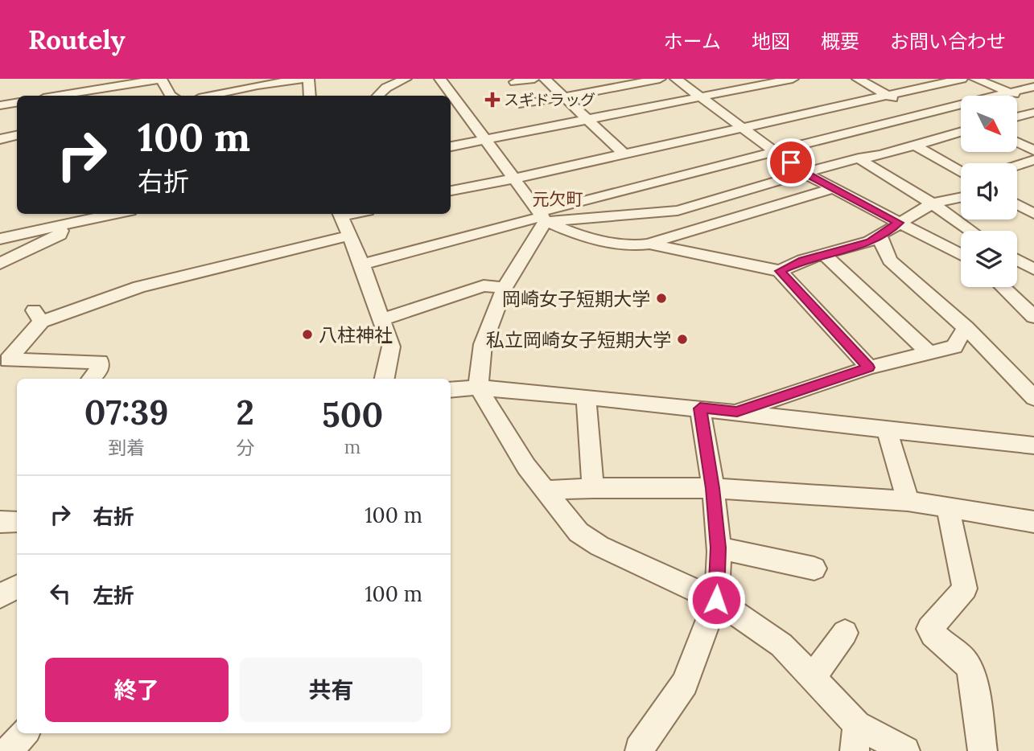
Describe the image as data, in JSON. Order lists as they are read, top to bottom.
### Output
{
  "districts": ["元欠町"],
  "places": {
    "health": ["スギドラッグ"],
    "other": ["岡崎女子短期大学", "八柱神社", "私立岡崎女子短期大学"]
  },
  "north": "bottom right",
  "page": {
    "header": "Routely",
    "nav": [
      "ホーム",
      "地図",
      "概要",
      "お問い合わせ"
    ],
    "turn": ["100 m", "右折"],
    "eta": [
      "07:39",
      "到着",
      "2",
      "分",
      "500",
      "m"
    ],
    "list": [
      {
        "name": "右折",
        "value": "100 m"
      },
      {
        "name": "左折",
        "value": "100 m"
      }
    ],
    "buttons": ["終了", "共有"]
  }
}
